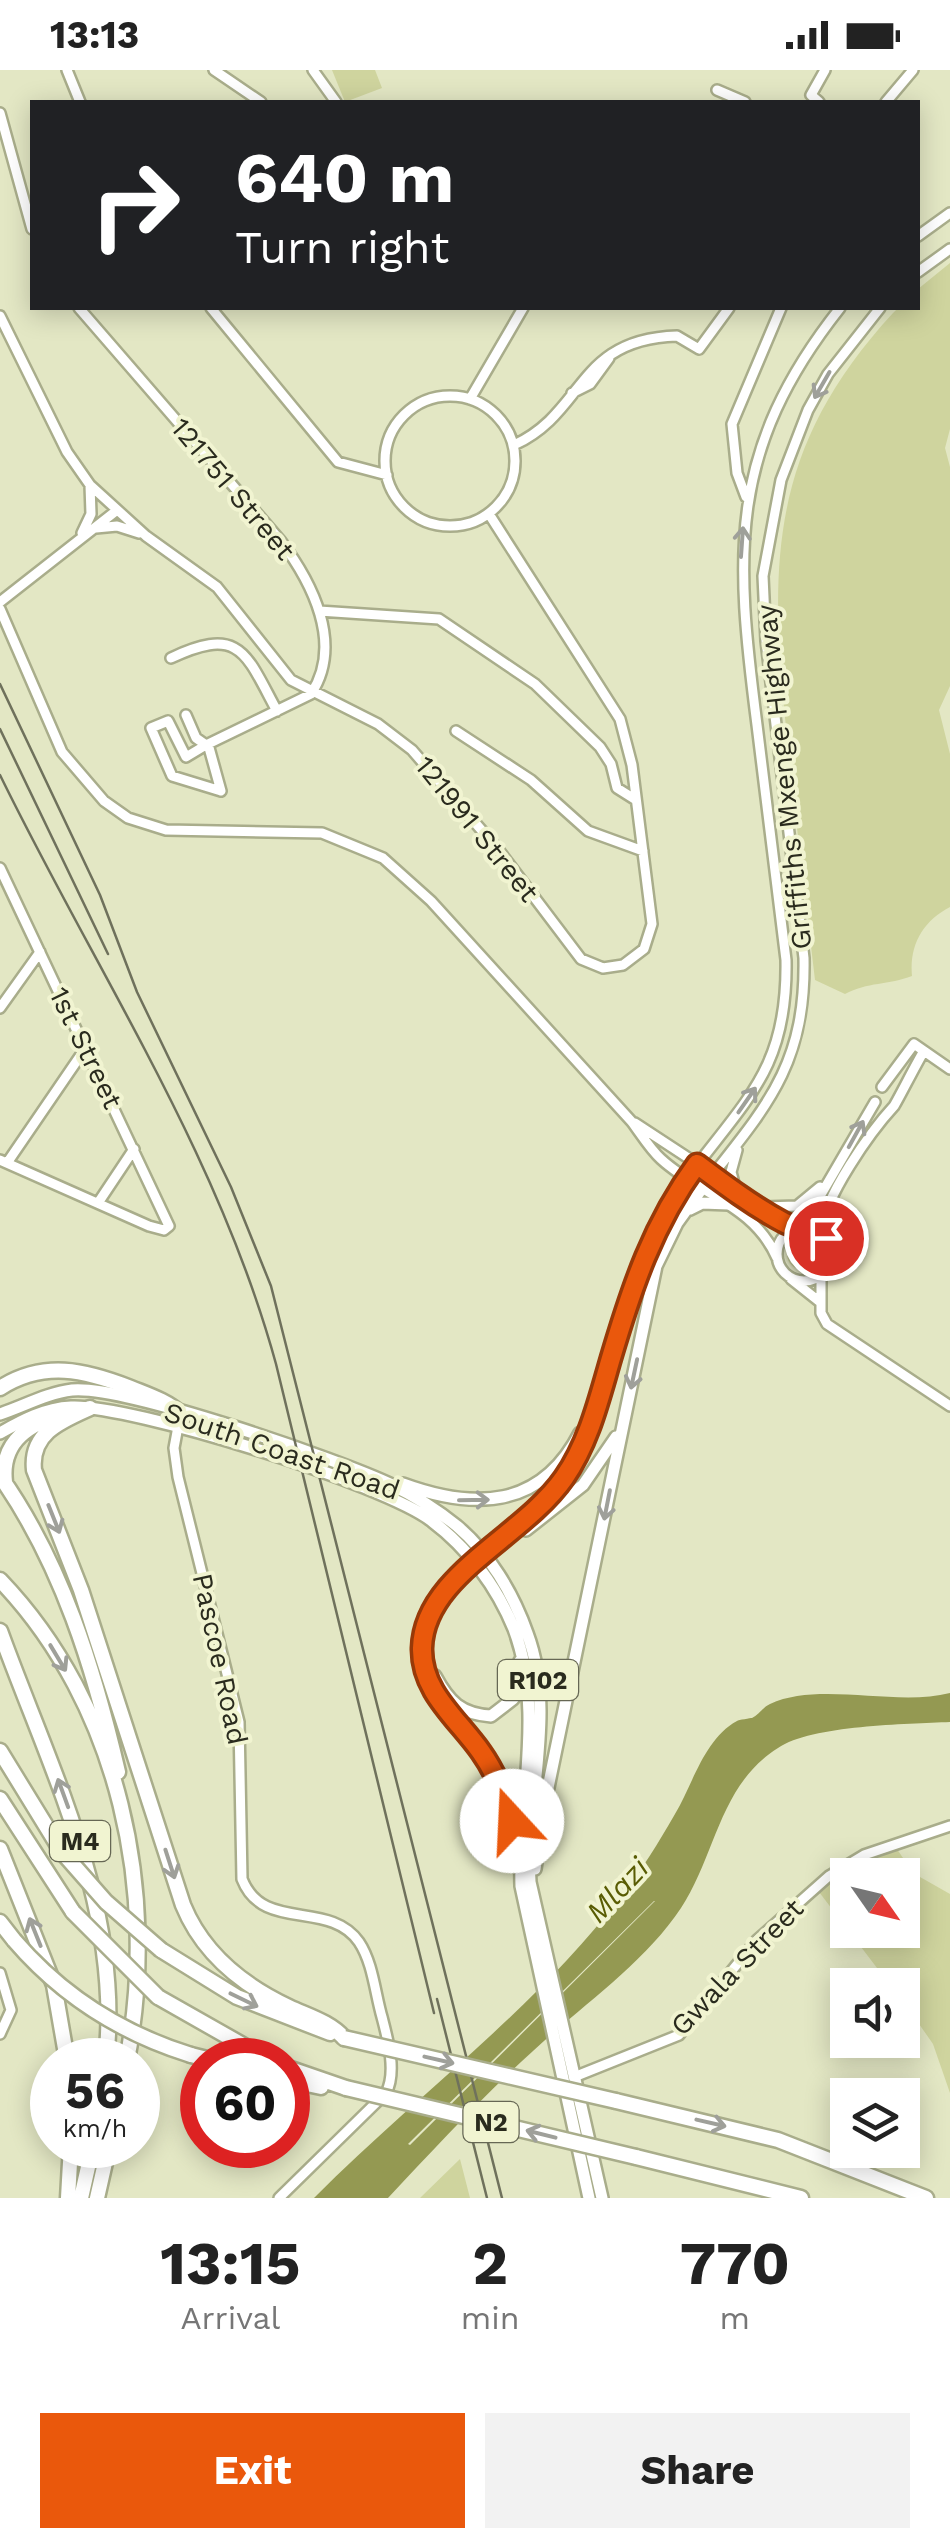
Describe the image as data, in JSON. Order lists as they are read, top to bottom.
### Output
{
  "streets": {
    "highway": ["M4", "N2"],
    "main road": ["South Coast Road", "R102"],
    "street": [
      "121751 Street",
      "Griffiths Mxenge Highway",
      "121991 Street",
      "1st Street",
      "Pascoe Road",
      "Gwala Street"
    ]
  },
  "crossings": [
    ["121751 Street", "121991 Street"],
    ["South Coast Road", "Pascoe Road"],
    ["South Coast Road", "Gwala Street"]
  ],
  "water": ["Mlazi"],
  "north": "bottom right",
  "page": {
    "status": "13:13",
    "turn": ["640 m", "Turn right"],
    "speed": "56 km/h",
    "limit": "60",
    "eta": [
      "13:15",
      "Arrival",
      "2",
      "min",
      "770",
      "m"
    ],
    "buttons": ["Exit", "Share"]
  }
}
